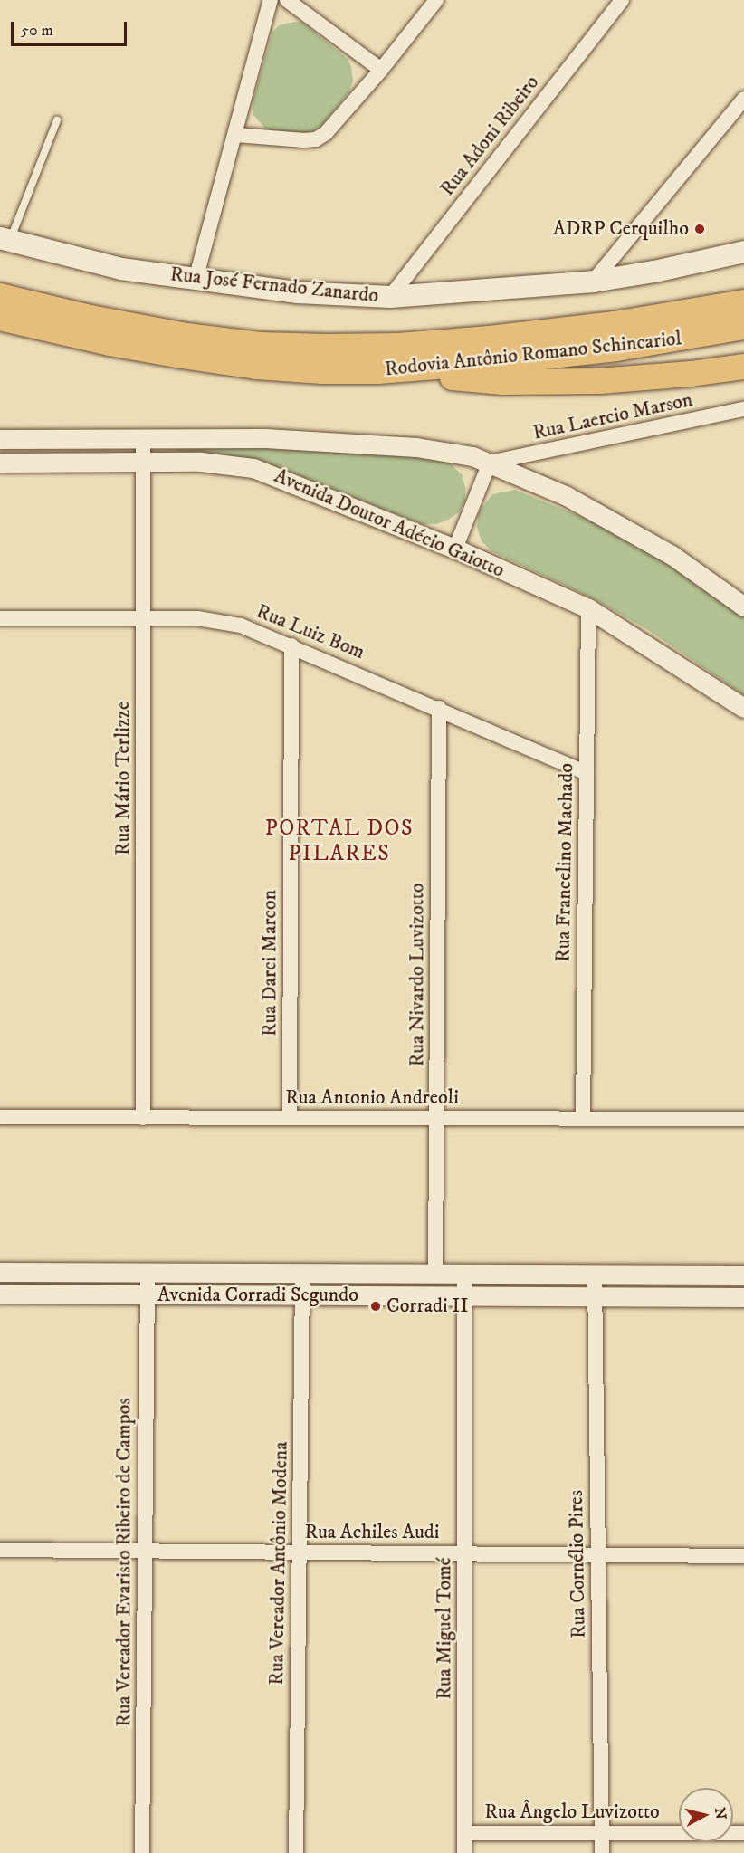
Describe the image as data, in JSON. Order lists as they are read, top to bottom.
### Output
{
  "streets": {
    "highway": ["Rodovia Antônio Romano Schincariol"],
    "main road": ["Rua José Fernado Zanardo"],
    "street": [
      "Rua Adoni Ribeiro",
      "Rua Laercio Marson",
      "Avenida Doutor Adécio Gaiotto",
      "Rua Luiz Bom",
      "Rua Mário Terlizze",
      "Rua Francelino Machado",
      "Rua Darci Marcon",
      "Rua Nivardo Luvizotto",
      "Rua Antonio Andreoli",
      "Avenida Corradi Segundo",
      "Rua Achiles Audi",
      "Rua Vereador Evaristo Ribeiro de Campos",
      "Rua Vereador Antônio Modena",
      "Rua Cornélio Pires",
      "Rua Miguel Tomé",
      "Rua Ângelo Luvizotto"
    ]
  },
  "crossings": [
    ["Rua Adoni Ribeiro", "Rua José Fernado Zanardo"],
    ["Rua Laercio Marson", "Avenida Doutor Adécio Gaiotto"],
    ["Avenida Doutor Adécio Gaiotto", "Rua Mário Terlizze"],
    ["Avenida Doutor Adécio Gaiotto", "Rua Francelino Machado"],
    ["Rua Luiz Bom", "Rua Mário Terlizze"],
    ["Rua Luiz Bom", "Rua Francelino Machado"],
    ["Rua Luiz Bom", "Rua Darci Marcon"],
    ["Rua Luiz Bom", "Rua Nivardo Luvizotto"],
    ["Rua Mário Terlizze", "Rua Antonio Andreoli"],
    ["Rua Francelino Machado", "Rua Antonio Andreoli"],
    ["Rua Darci Marcon", "Rua Antonio Andreoli"],
    ["Rua Nivardo Luvizotto", "Rua Antonio Andreoli"],
    ["Rua Nivardo Luvizotto", "Avenida Corradi Segundo"],
    ["Avenida Corradi Segundo", "Rua Vereador Evaristo Ribeiro de Campos"],
    ["Avenida Corradi Segundo", "Rua Vereador Antônio Modena"],
    ["Avenida Corradi Segundo", "Rua Cornélio Pires"],
    ["Avenida Corradi Segundo", "Rua Miguel Tomé"],
    ["Rua Achiles Audi", "Rua Vereador Evaristo Ribeiro de Campos"],
    ["Rua Achiles Audi", "Rua Vereador Antônio Modena"],
    ["Rua Achiles Audi", "Rua Cornélio Pires"],
    ["Rua Achiles Audi", "Rua Miguel Tomé"],
    ["Rua Cornélio Pires", "Rua Ângelo Luvizotto"],
    ["Rua Miguel Tomé", "Rua Ângelo Luvizotto"]
  ],
  "districts": ["PORTAL DOS PILARES"],
  "places": ["ADRP Cerquilho", "Corradi II"],
  "scale_bar": "50 m",
  "north": "right"
}
